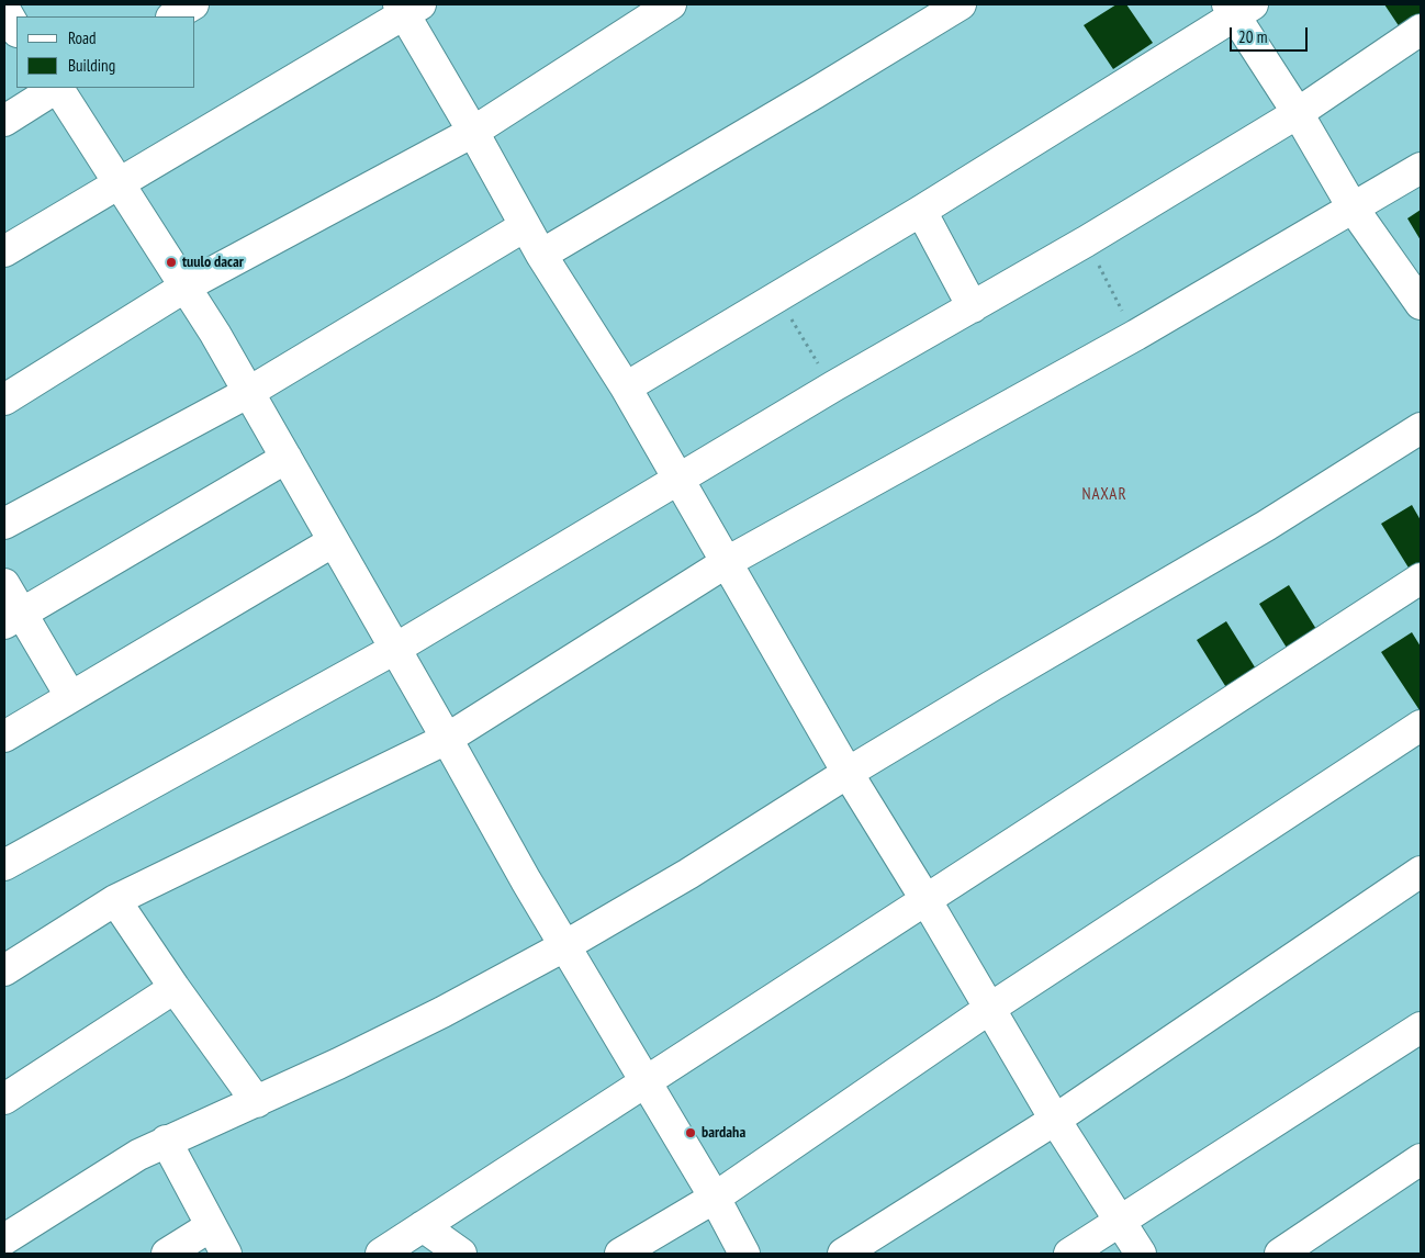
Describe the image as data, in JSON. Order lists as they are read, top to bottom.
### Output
{
  "districts": ["NAXAR"],
  "places": ["tuulo dacar", "bardaha"],
  "legend": ["Road", "Building"],
  "scale_bar": "20 m"
}
